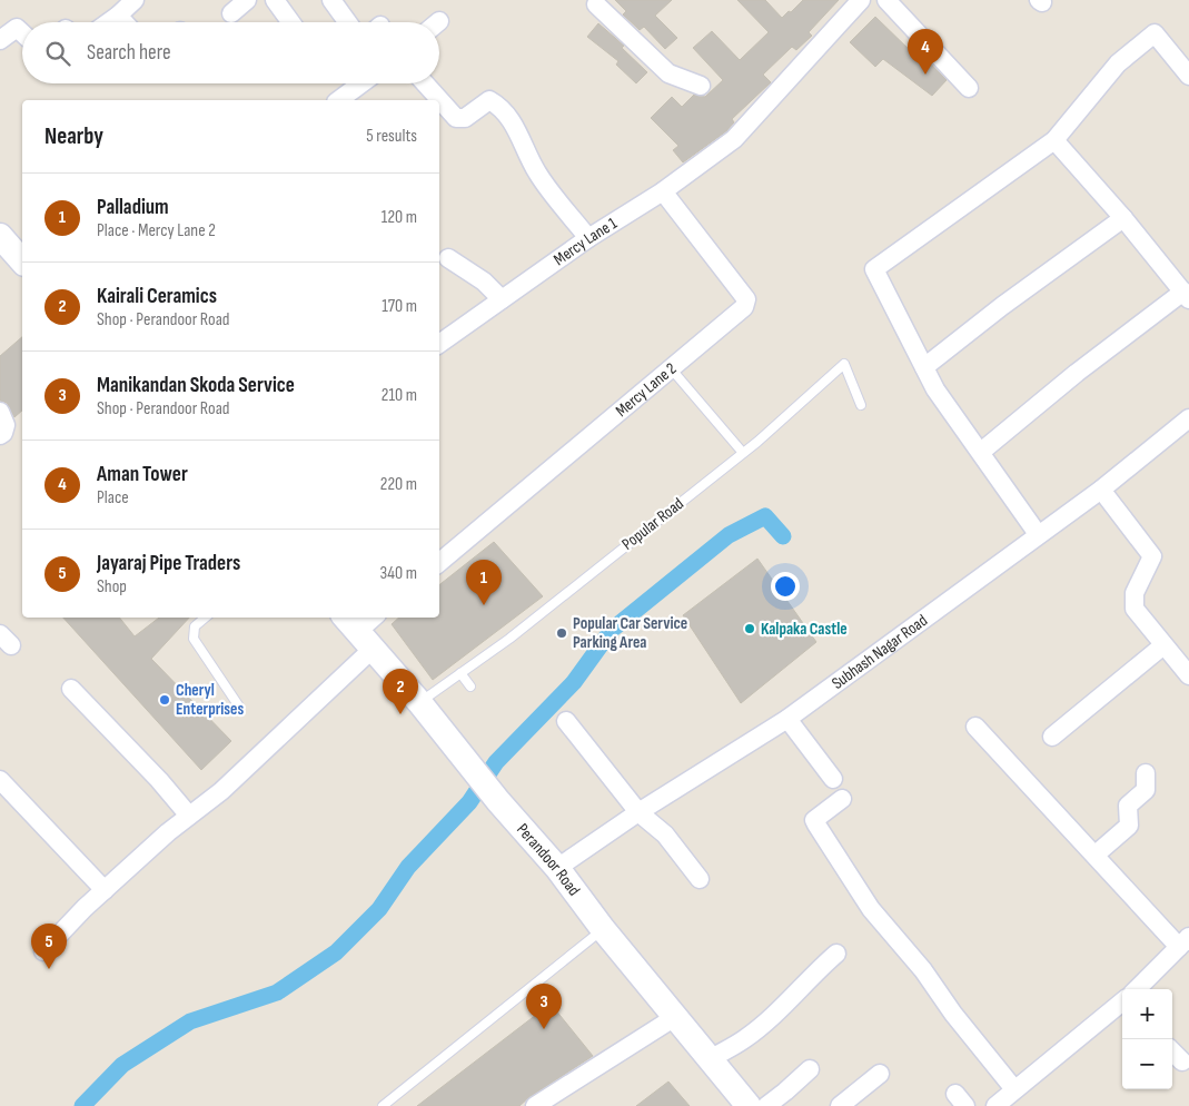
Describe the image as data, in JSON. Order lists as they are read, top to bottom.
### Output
{
  "streets": {
    "main road": ["Perandoor Road"],
    "street": ["Mercy Lane 1", "Mercy Lane 2", "Subhash Nagar Road"],
    "lane": ["Popular Road"]
  },
  "crossings": [
    ["Mercy Lane 1", "Mercy Lane 2"],
    ["Popular Road", "Perandoor Road"],
    ["Subhash Nagar Road", "Perandoor Road"]
  ],
  "places": ["Kalpaka Castle", "Popular Car Service Parking Area", "Cheryl Enterprises"],
  "page": {
    "search": "Search here",
    "pins": [
      "4",
      "1",
      "2",
      "5",
      "3"
    ],
    "heading": ["Nearby", "5 results"],
    "list": [
      {
        "mark": "1",
        "name": "Palladium",
        "note": "Place · Mercy Lane 2",
        "value": "120 m"
      },
      {
        "mark": "2",
        "name": "Kairali Ceramics",
        "note": "Shop · Perandoor Road",
        "value": "170 m"
      },
      {
        "mark": "3",
        "name": "Manikandan Skoda Service",
        "note": "Shop · Perandoor Road",
        "value": "210 m"
      },
      {
        "mark": "4",
        "name": "Aman Tower",
        "note": "Place",
        "value": "220 m"
      },
      {
        "mark": "5",
        "name": "Jayaraj Pipe Traders",
        "note": "Shop",
        "value": "340 m"
      }
    ],
    "map_buttons": ["+", "−"]
  }
}
